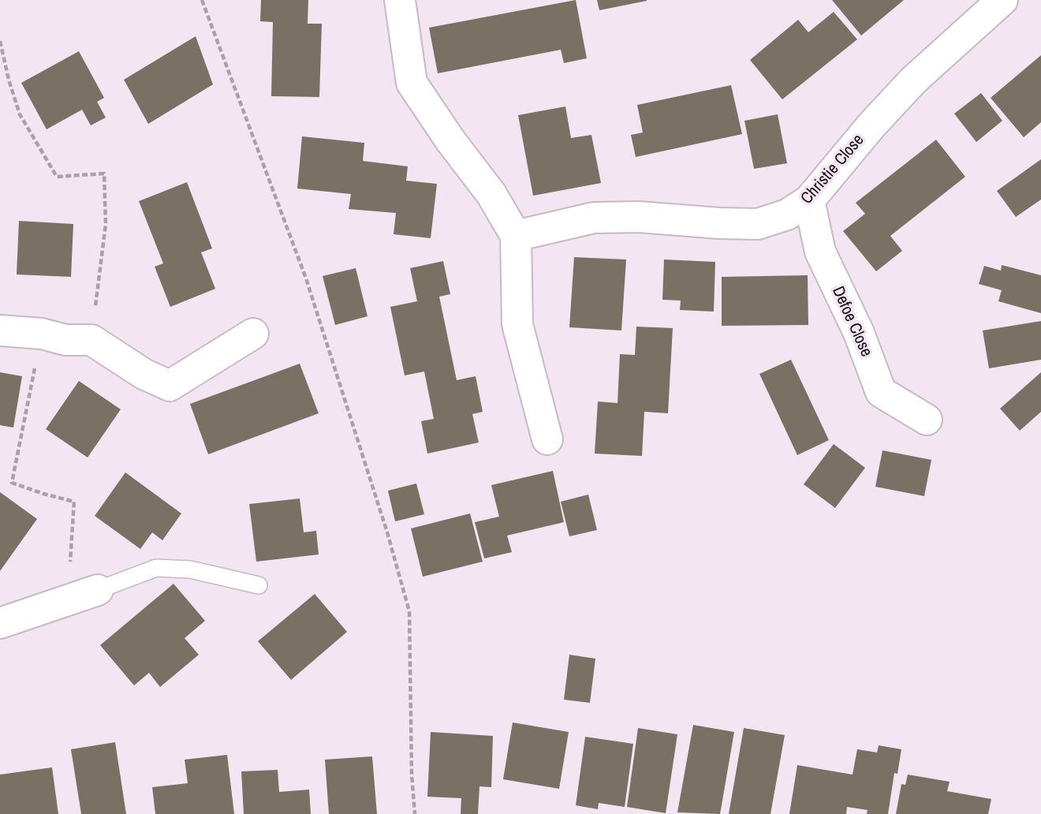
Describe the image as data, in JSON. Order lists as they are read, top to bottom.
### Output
{
  "streets": {
    "street": ["Christie Close", "Defoe Close"]
  },
  "crossings": [
    ["Christie Close", "Defoe Close"]
  ]
}
